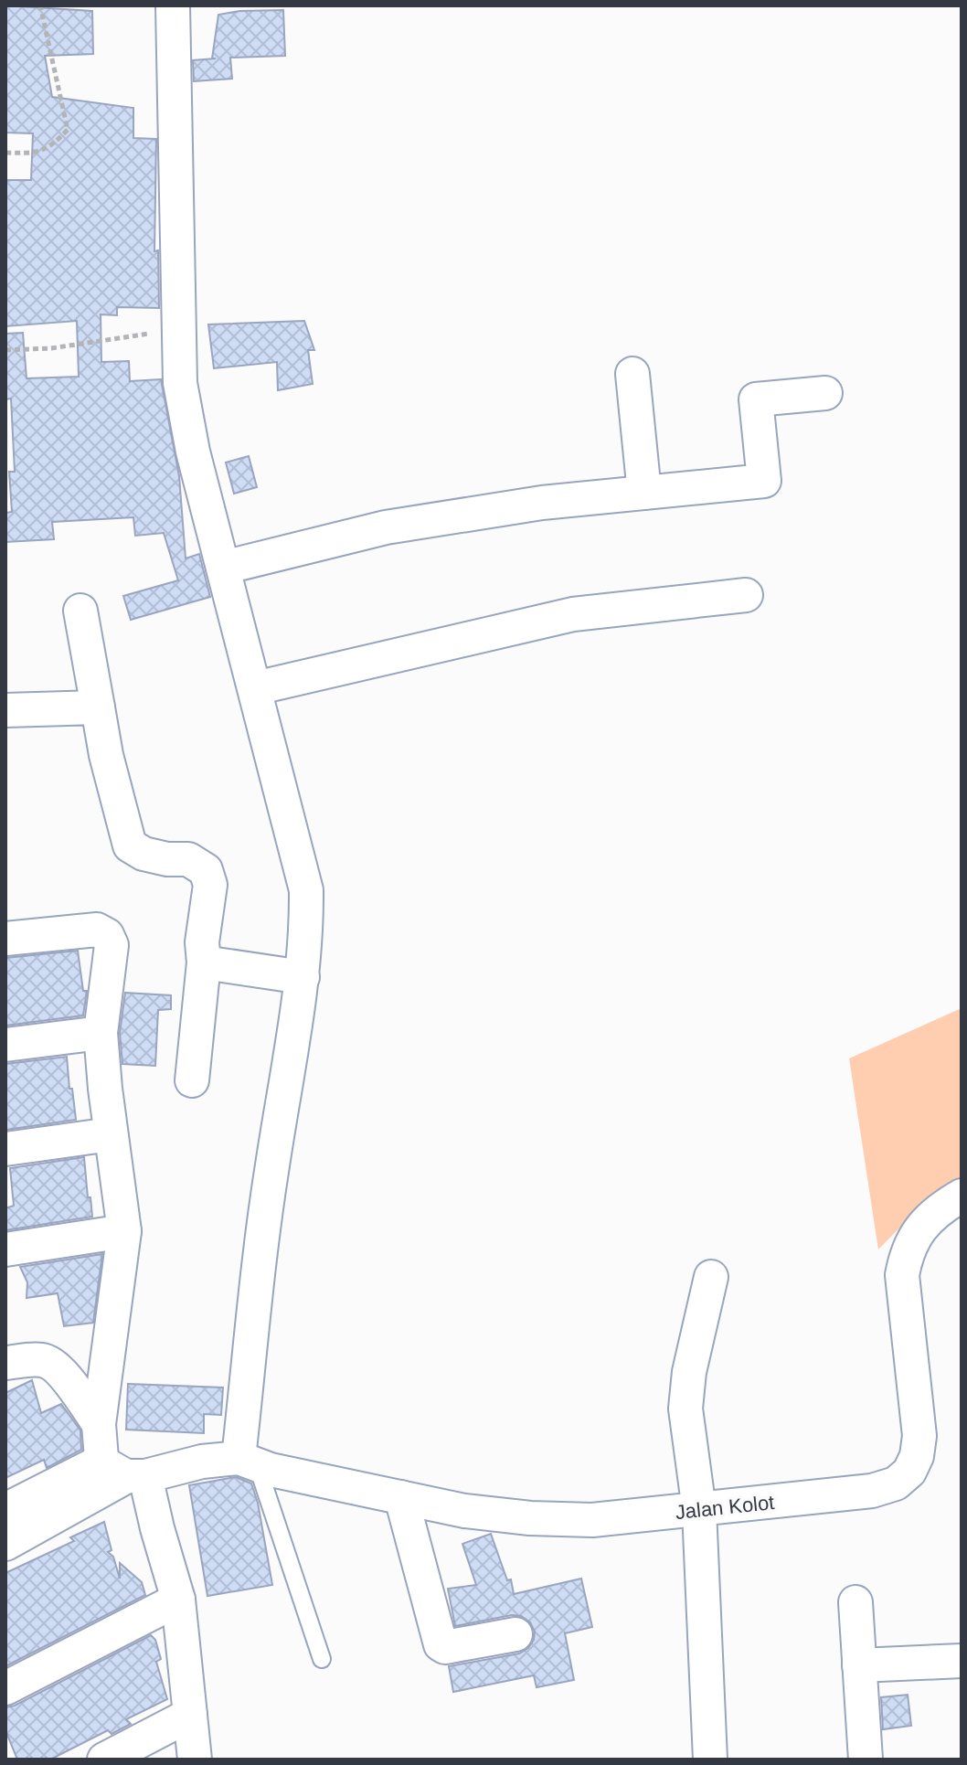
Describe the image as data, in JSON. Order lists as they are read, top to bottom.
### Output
{
  "streets": {
    "street": ["Jalan Kolot"]
  }
}
